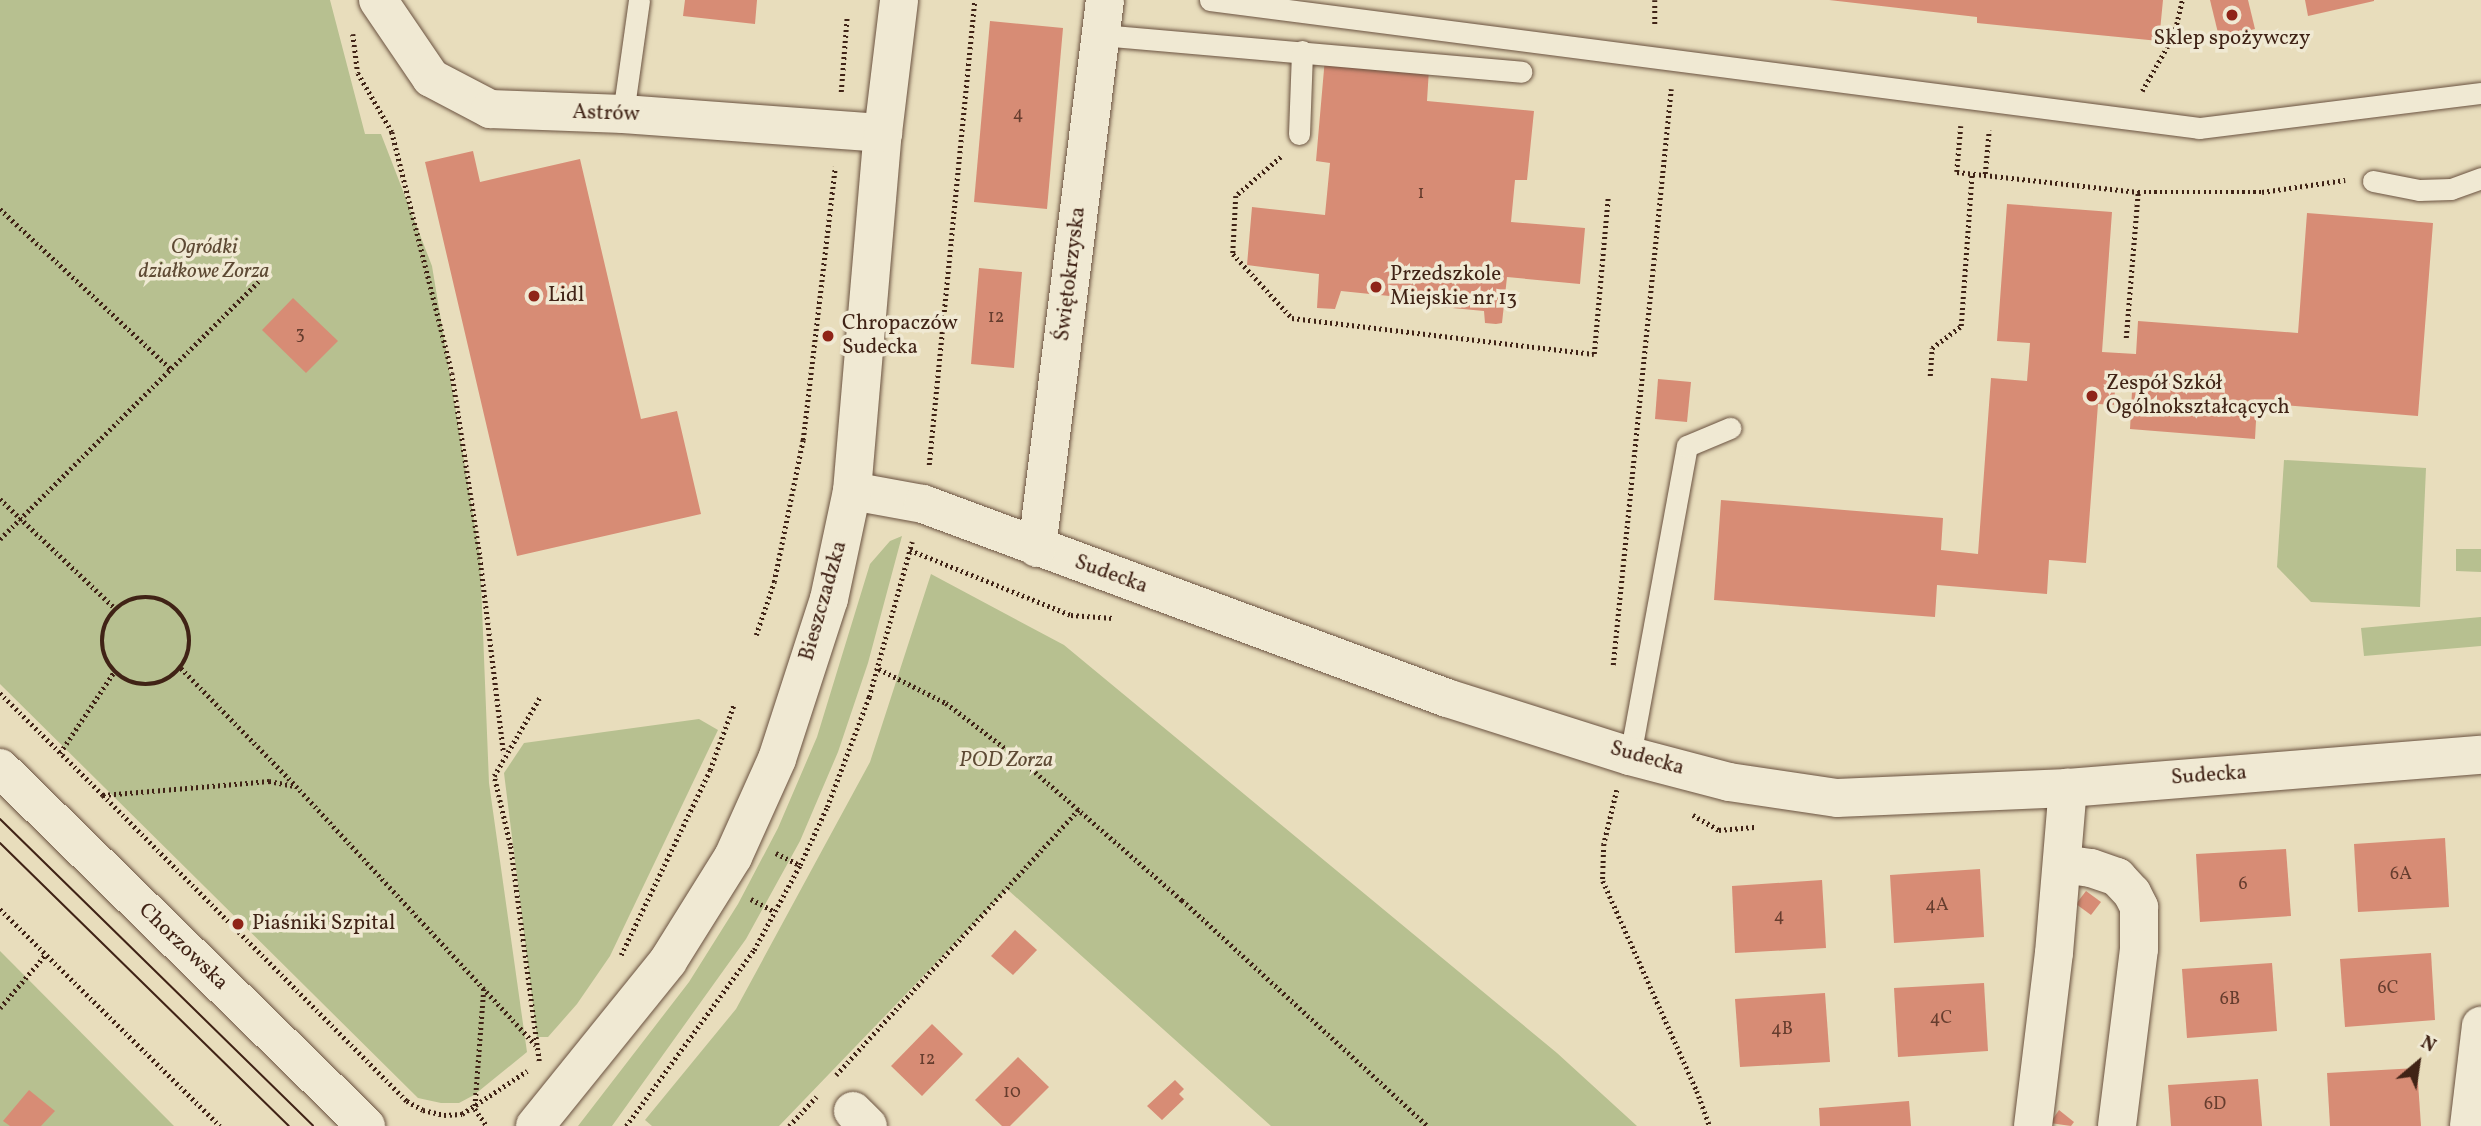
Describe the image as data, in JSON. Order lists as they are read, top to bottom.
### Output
{
  "streets": {
    "street": [
      "Astrów",
      "Świętokrzyska",
      "Sudecka",
      "Bieszczadzka",
      "Chorzowska"
    ]
  },
  "crossings": [
    ["Astrów", "Bieszczadzka"],
    ["Świętokrzyska", "Sudecka"],
    ["Sudecka", "Bieszczadzka"]
  ],
  "parks": ["Ogródki działkowe Zorza", "POD Zorza"],
  "places": [
    "Sklep spożywczy",
    "Przedszkole Miejskie nr 13",
    "Lidl",
    "Chropaczów Sudecka",
    "Zespół Szkół Ogólnokształcących",
    "Piaśniki Szpital"
  ],
  "house_numbers": [
    "4",
    "1",
    "12",
    "3",
    "6A",
    "6",
    "4A",
    "4",
    "6C",
    "6B",
    "4C",
    "4B",
    "12",
    "10",
    "6D"
  ],
  "north": "top right"
}
